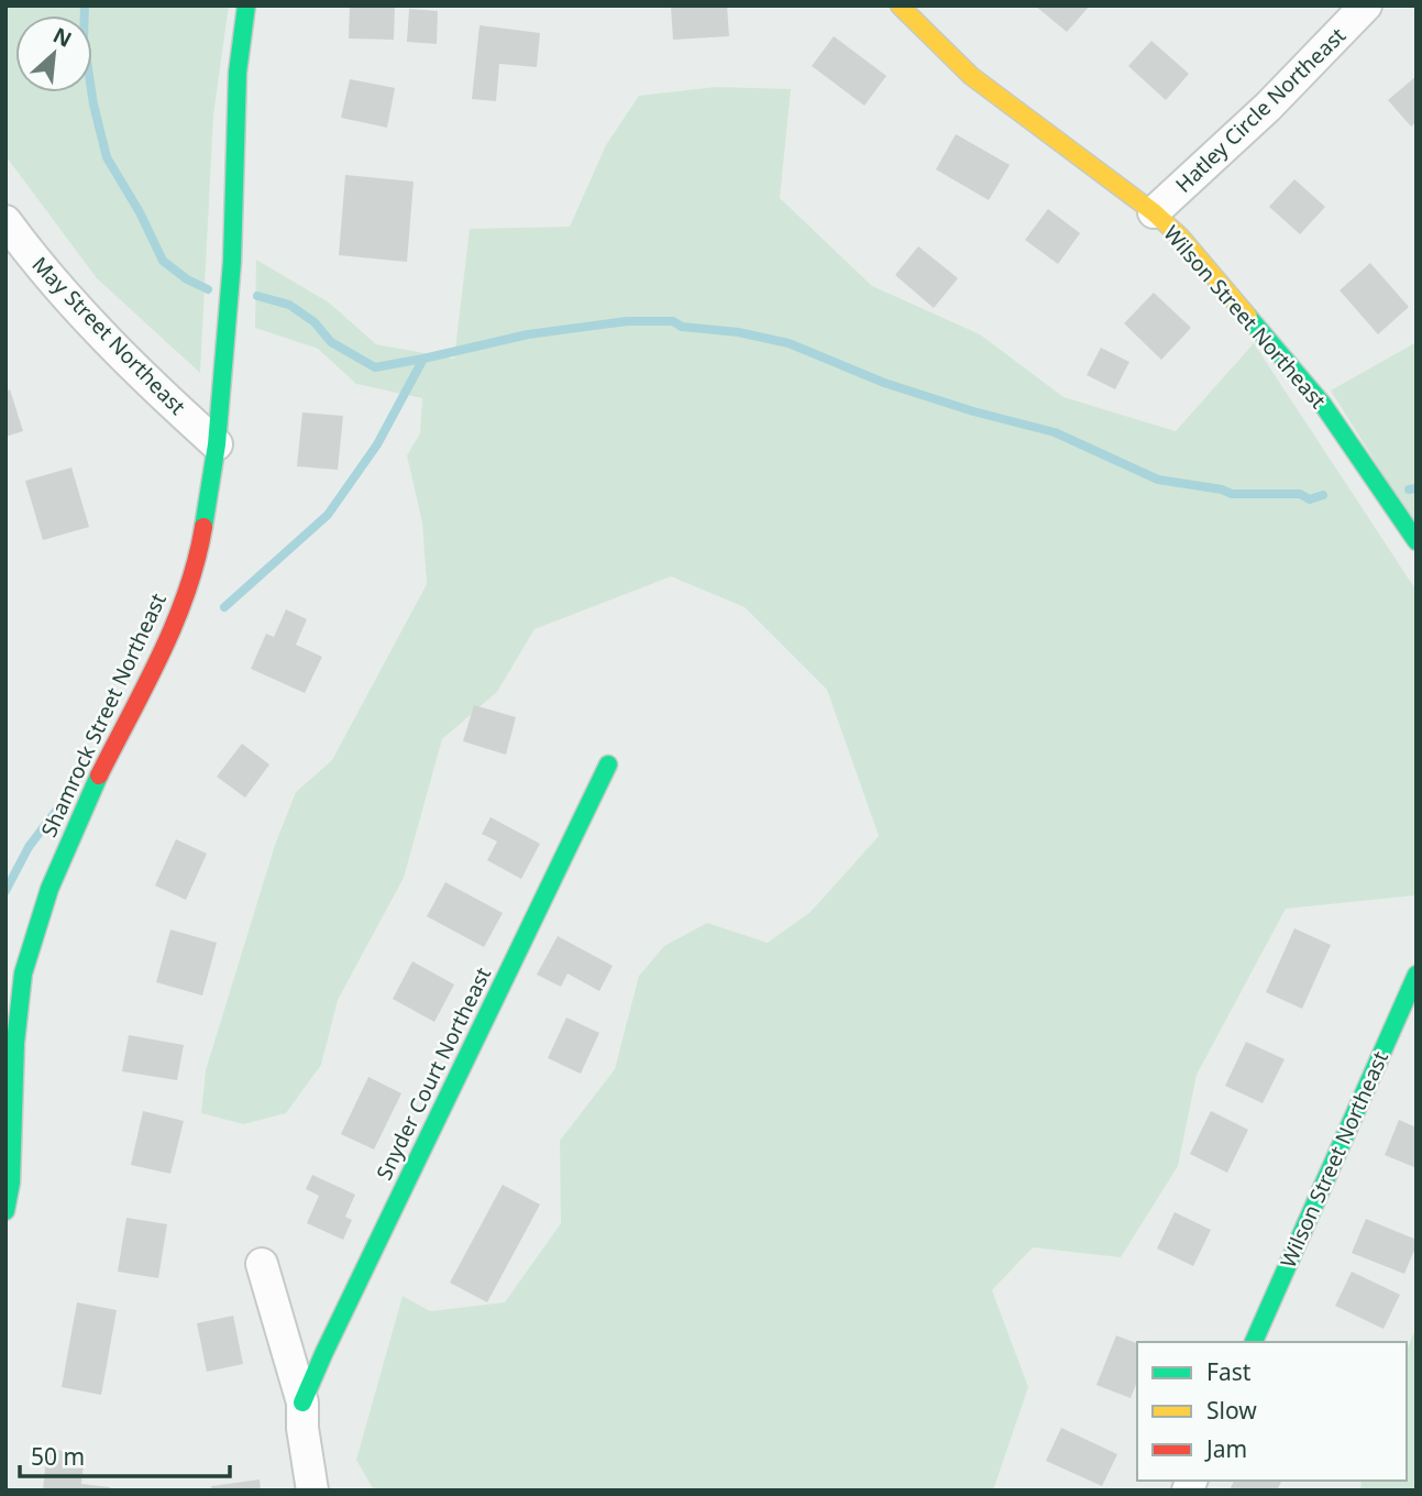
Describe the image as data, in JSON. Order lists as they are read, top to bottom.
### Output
{
  "streets": {
    "street": [
      "Hatley Circle Northeast",
      "Wilson Street Northeast",
      "May Street Northeast",
      "Shamrock Street Northeast",
      "Snyder Court Northeast"
    ]
  },
  "crossings": [
    ["Hatley Circle Northeast", "Wilson Street Northeast"],
    ["May Street Northeast", "Shamrock Street Northeast"]
  ],
  "legend": ["Fast", "Slow", "Jam"],
  "scale_bar": "50 m",
  "north": "top right"
}
